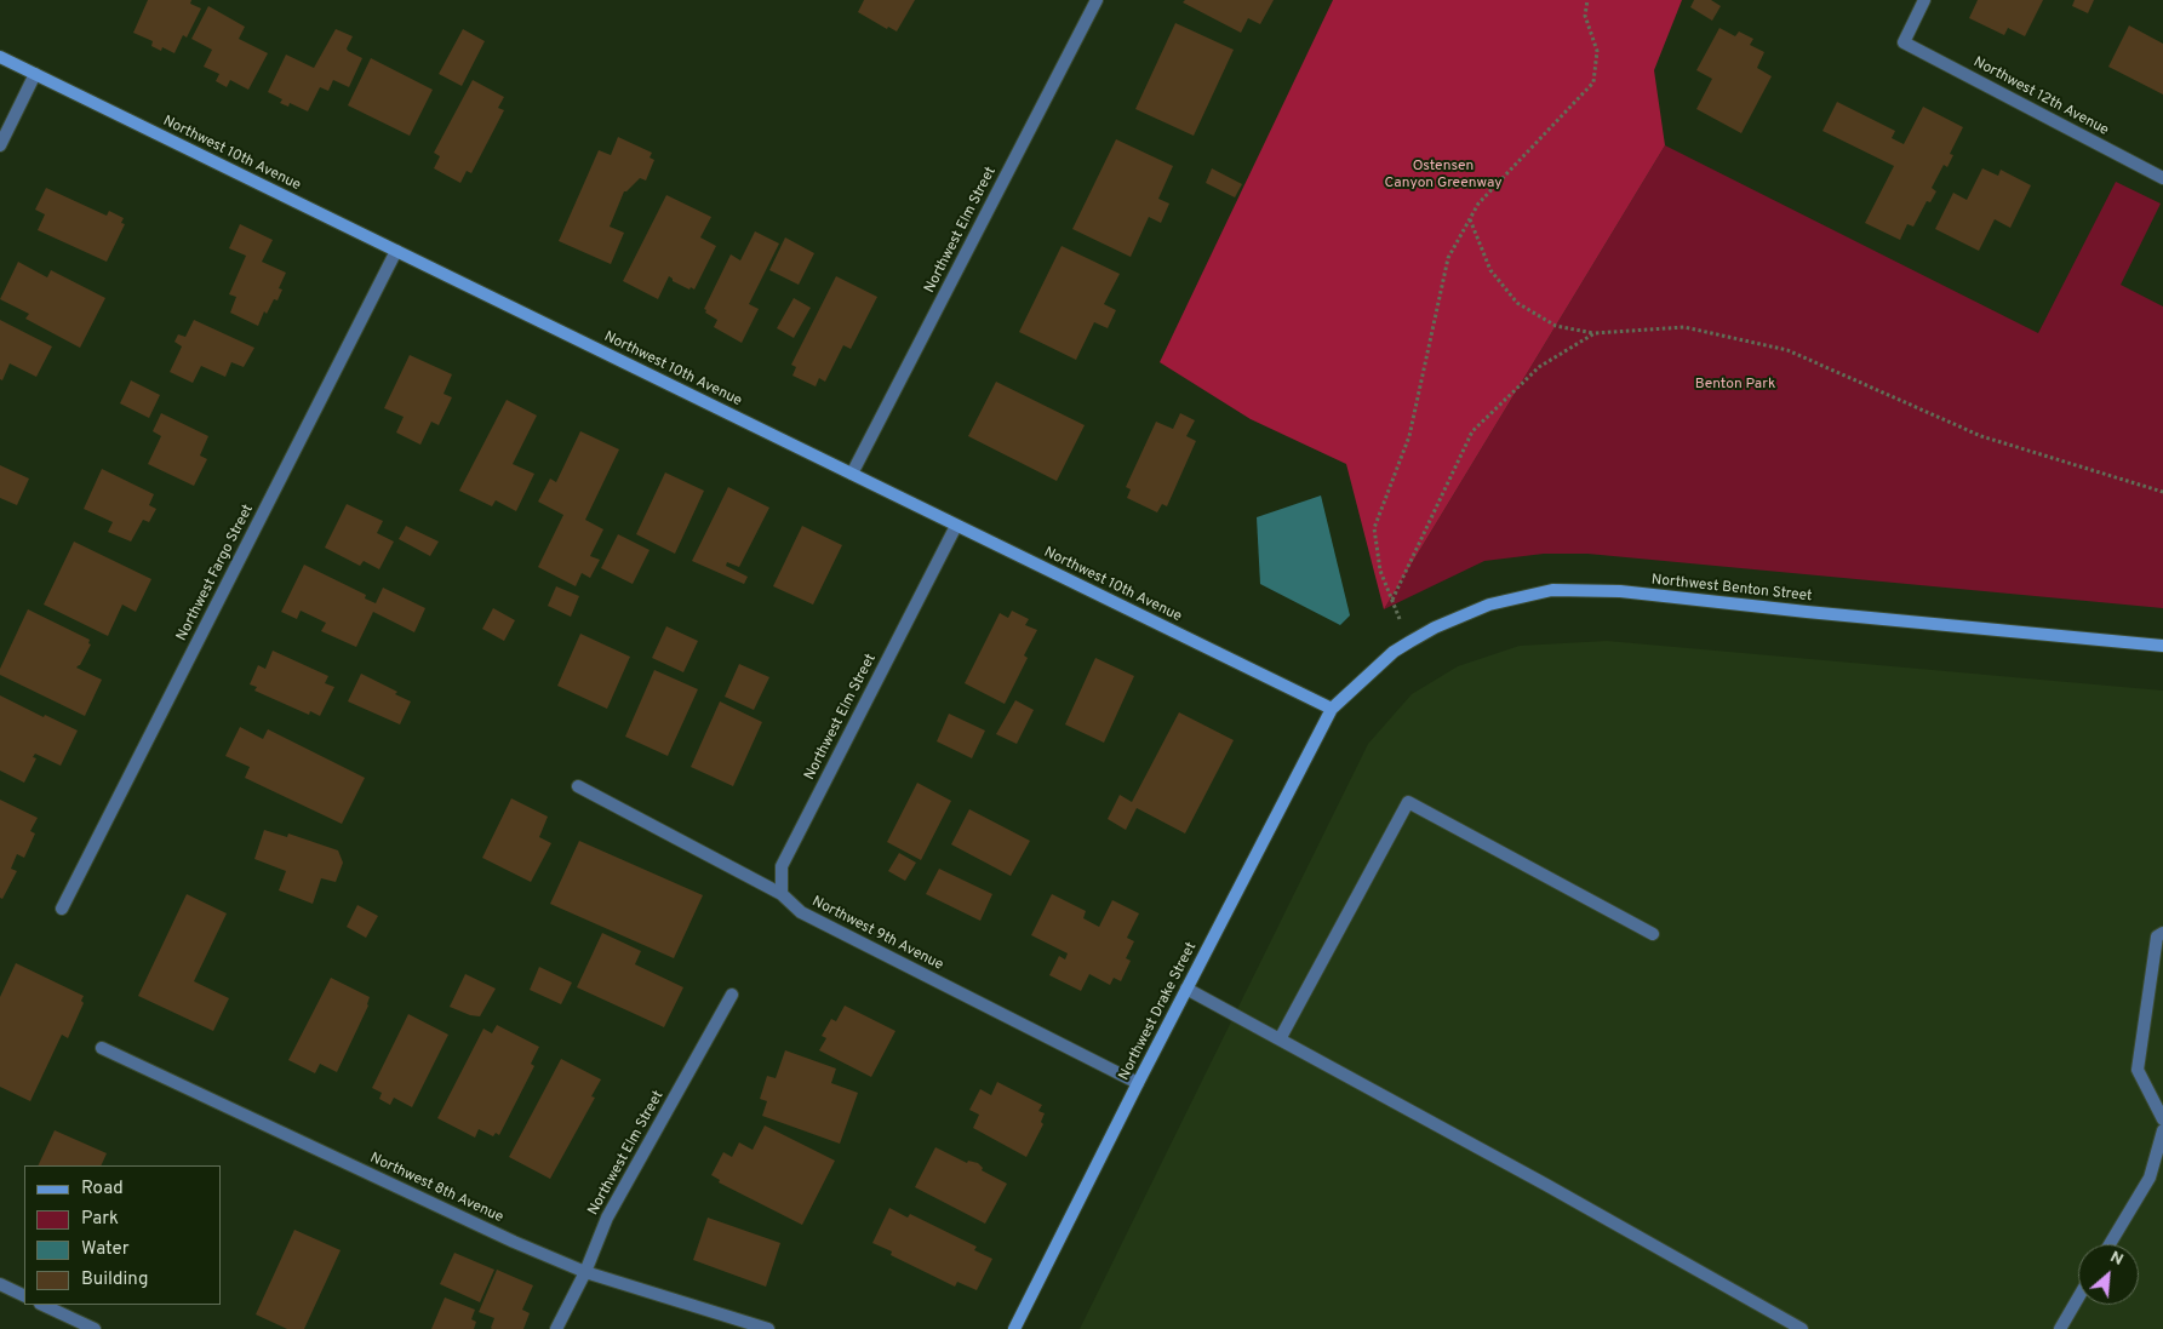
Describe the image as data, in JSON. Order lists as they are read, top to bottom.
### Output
{
  "streets": {
    "street": [
      "Northwest 12th Avenue",
      "Northwest 10th Avenue",
      "Northwest Elm Street",
      "Northwest Fargo Street",
      "Northwest Benton Street",
      "Northwest 9th Avenue",
      "Northwest Drake Street",
      "Northwest 8th Avenue"
    ]
  },
  "crossings": [
    ["Northwest 10th Avenue", "Northwest Elm Street"],
    ["Northwest 10th Avenue", "Northwest Fargo Street"],
    ["Northwest 10th Avenue", "Northwest Benton Street"],
    ["Northwest 10th Avenue", "Northwest Drake Street"],
    ["Northwest Elm Street", "Northwest 9th Avenue"],
    ["Northwest Elm Street", "Northwest 8th Avenue"],
    ["Northwest Benton Street", "Northwest Drake Street"],
    ["Northwest 9th Avenue", "Northwest Drake Street"]
  ],
  "parks": ["Ostensen Canyon Greenway", "Benton Park"],
  "legend": [
    "Road",
    "Park",
    "Water",
    "Building"
  ],
  "north": "top right"
}
